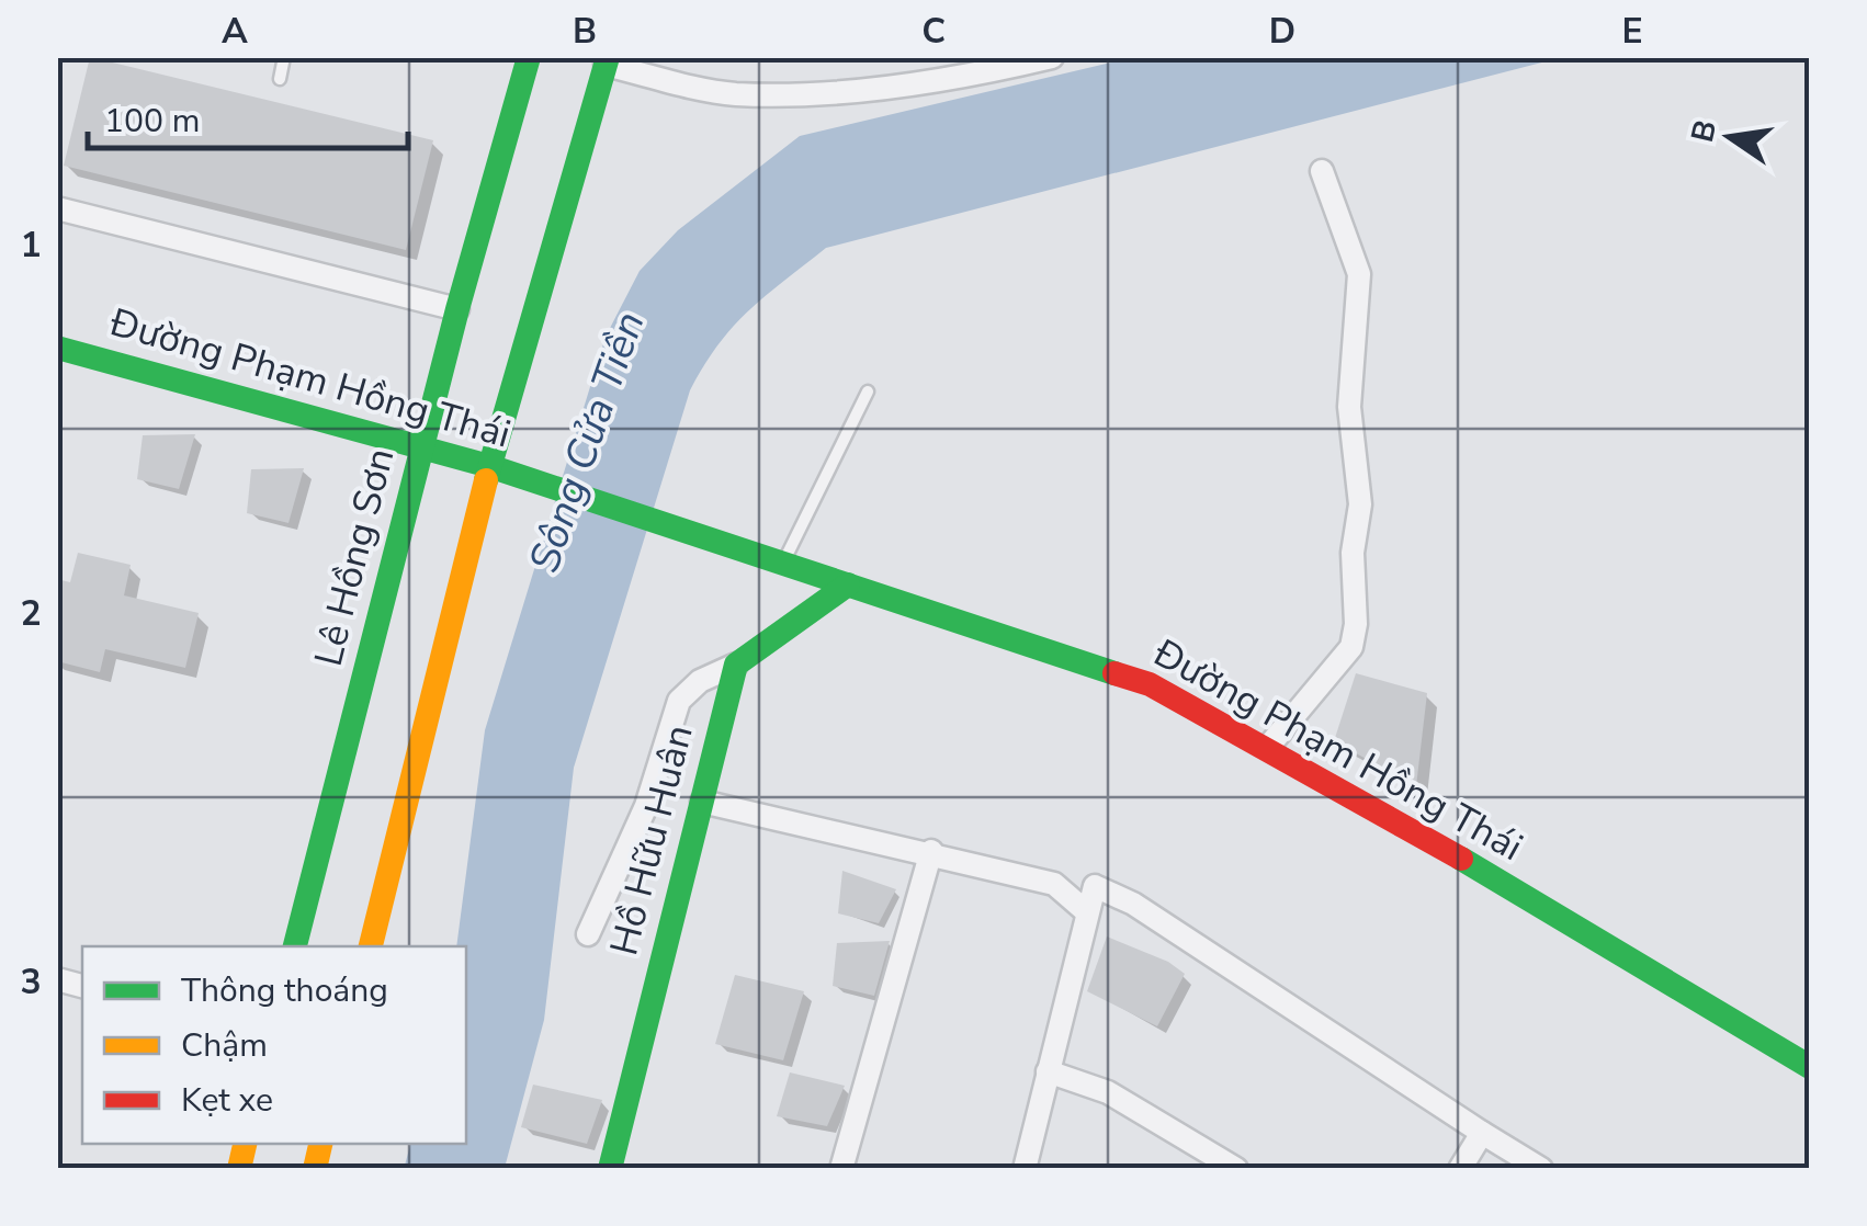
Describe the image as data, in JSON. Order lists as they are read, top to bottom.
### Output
{
  "streets": {
    "street": ["Đường Phạm Hồng Thái", "Lê Hồng Sơn", "Hồ Hữu Huân"]
  },
  "crossings": [
    ["Đường Phạm Hồng Thái", "Lê Hồng Sơn"]
  ],
  "water": ["Sông Cửa Tiền"],
  "legend": ["Thông thoáng", "Chậm", "Kẹt xe"],
  "scale_bar": "100 m",
  "north": "left",
  "grid": {
    "columns": [
      "A",
      "B",
      "C",
      "D",
      "E"
    ],
    "rows": ["1", "2", "3"]
  }
}
